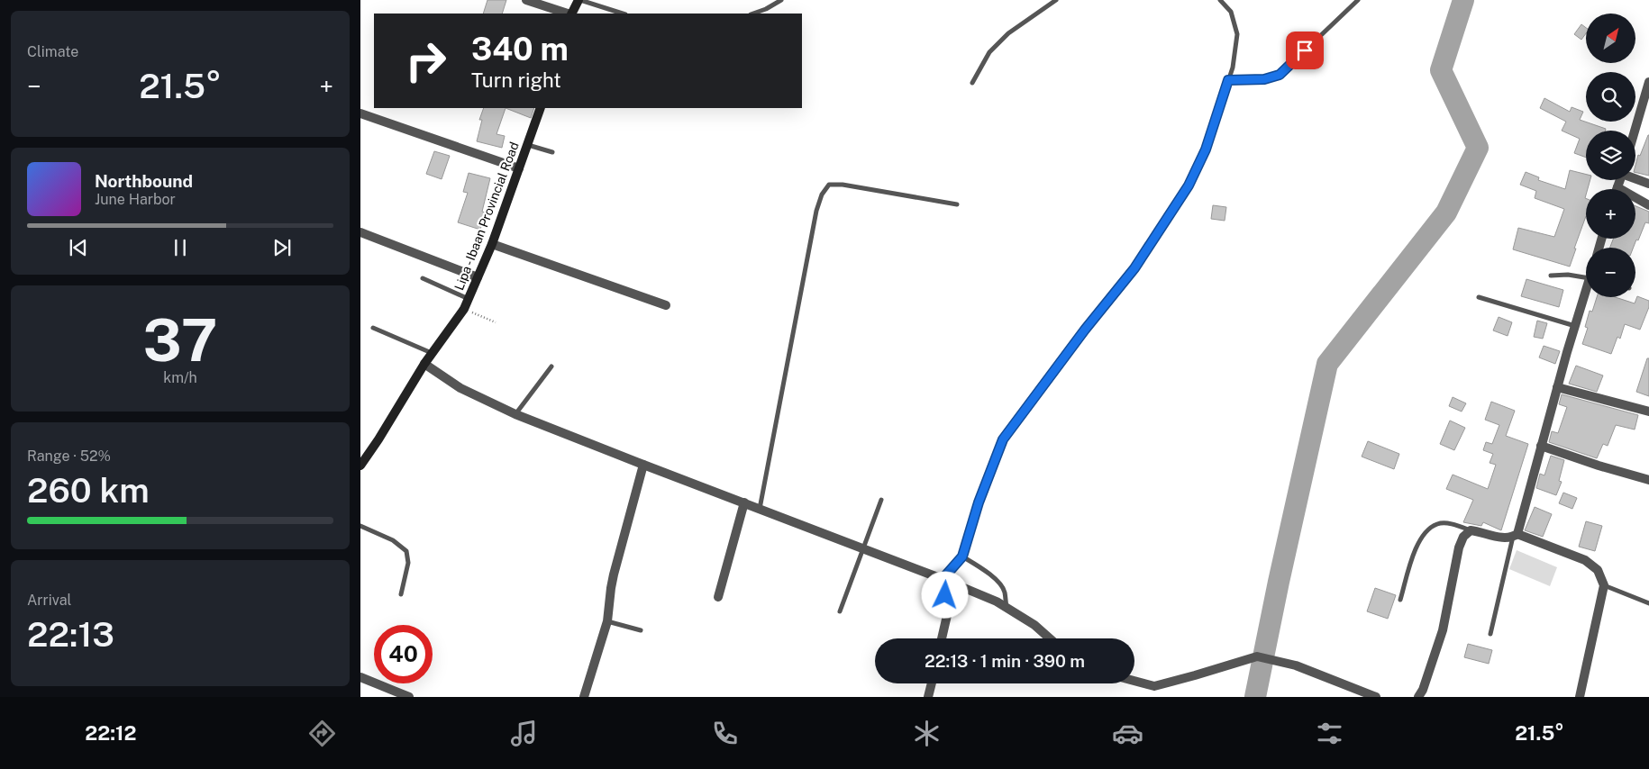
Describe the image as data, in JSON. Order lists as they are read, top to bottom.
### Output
{
  "streets": {
    "main road": ["Lipa - Ibaan Provincial Road"]
  },
  "north": "top right",
  "page": {
    "tile": [
      "Climate",
      ["37", "km/h"],
      ["Range · 52%", "260 km"],
      ["Arrival", "22:13"]
    ],
    "map_buttons": ["+", "−"],
    "turn": ["340 m", "Turn right"],
    "heat": ["−", "21.5°", "+"],
    "song": ["Northbound", "June Harbor"],
    "limit": "40",
    "trip": "22:13 · 1 min · 390 m",
    "tabs": ["22:12", "21.5°"]
  }
}
